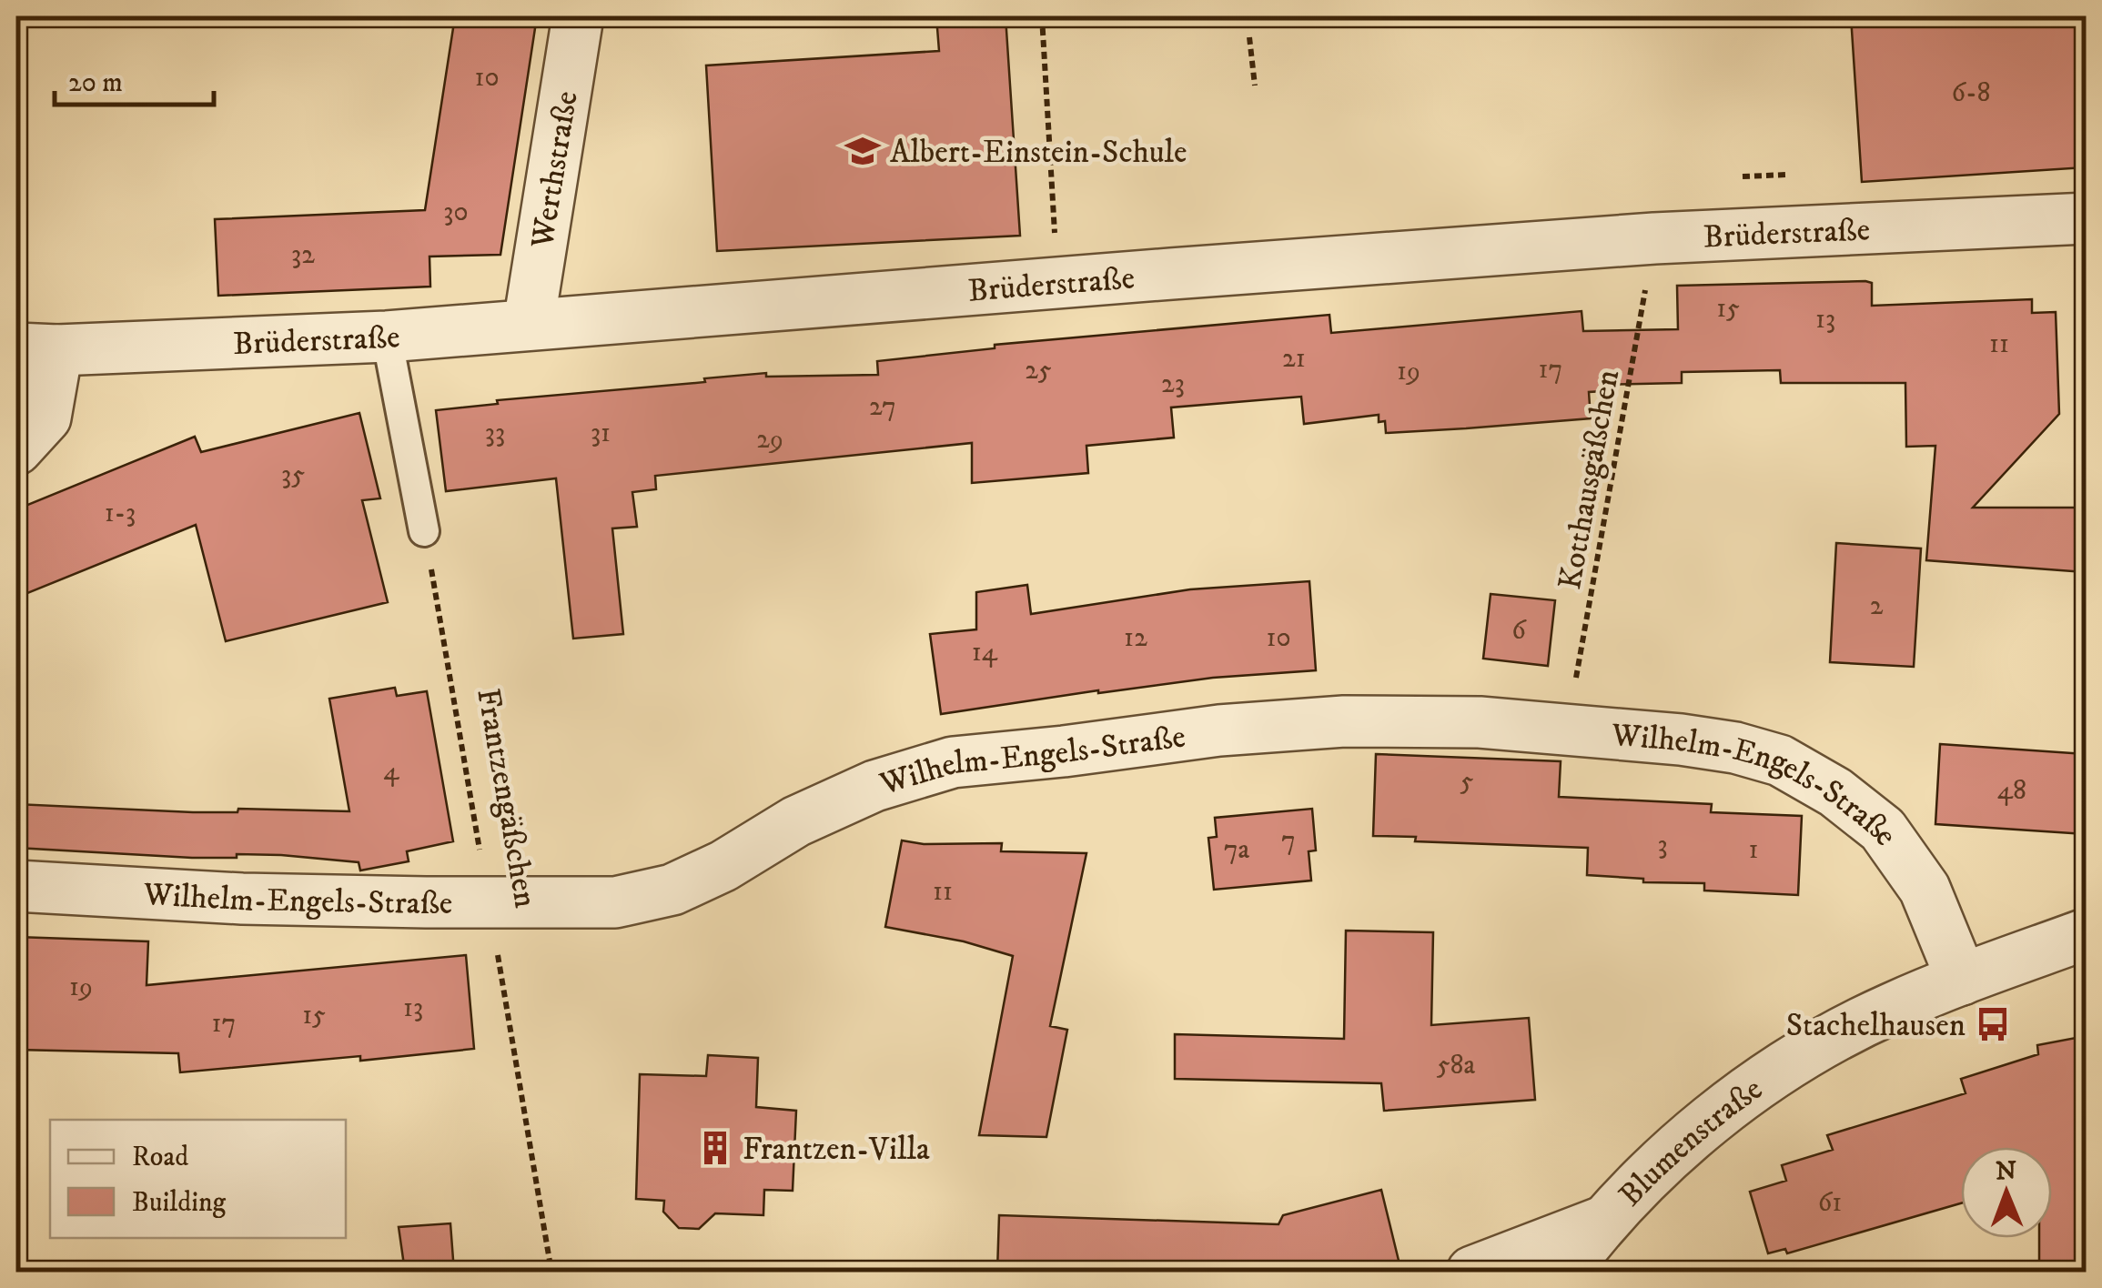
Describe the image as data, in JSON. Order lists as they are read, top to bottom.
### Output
{
  "streets": {
    "street": [
      "Werthstraße",
      "Brüderstraße",
      "Wilhelm-Engels-Straße",
      "Blumenstraße"
    ],
    "path": ["Kotthausgäßchen", "Frantzengäßchen"]
  },
  "crossings": [
    ["Werthstraße", "Brüderstraße"],
    ["Brüderstraße", "Kotthausgäßchen"],
    ["Kotthausgäßchen", "Wilhelm-Engels-Straße"],
    ["Wilhelm-Engels-Straße", "Frantzengäßchen"],
    ["Wilhelm-Engels-Straße", "Blumenstraße"]
  ],
  "places": {
    "school or university": ["Albert-Einstein-Schule"],
    "bus stop": ["Stachelhausen"],
    "building": ["Frantzen-Villa"]
  },
  "house_numbers": [
    "10",
    "6-8",
    "30",
    "32",
    "15",
    "13",
    "11",
    "21",
    "17",
    "25",
    "19",
    "23",
    "27",
    "33",
    "31",
    "29",
    "35",
    "1-3",
    "2",
    "6",
    "12",
    "10",
    "14",
    "4",
    "5",
    "48",
    "7",
    "3",
    "7a",
    "1",
    "11",
    "19",
    "13",
    "15",
    "17",
    "58a",
    "61"
  ],
  "legend": ["Road", "Building"],
  "scale_bar": "20 m",
  "north": "top"
}
